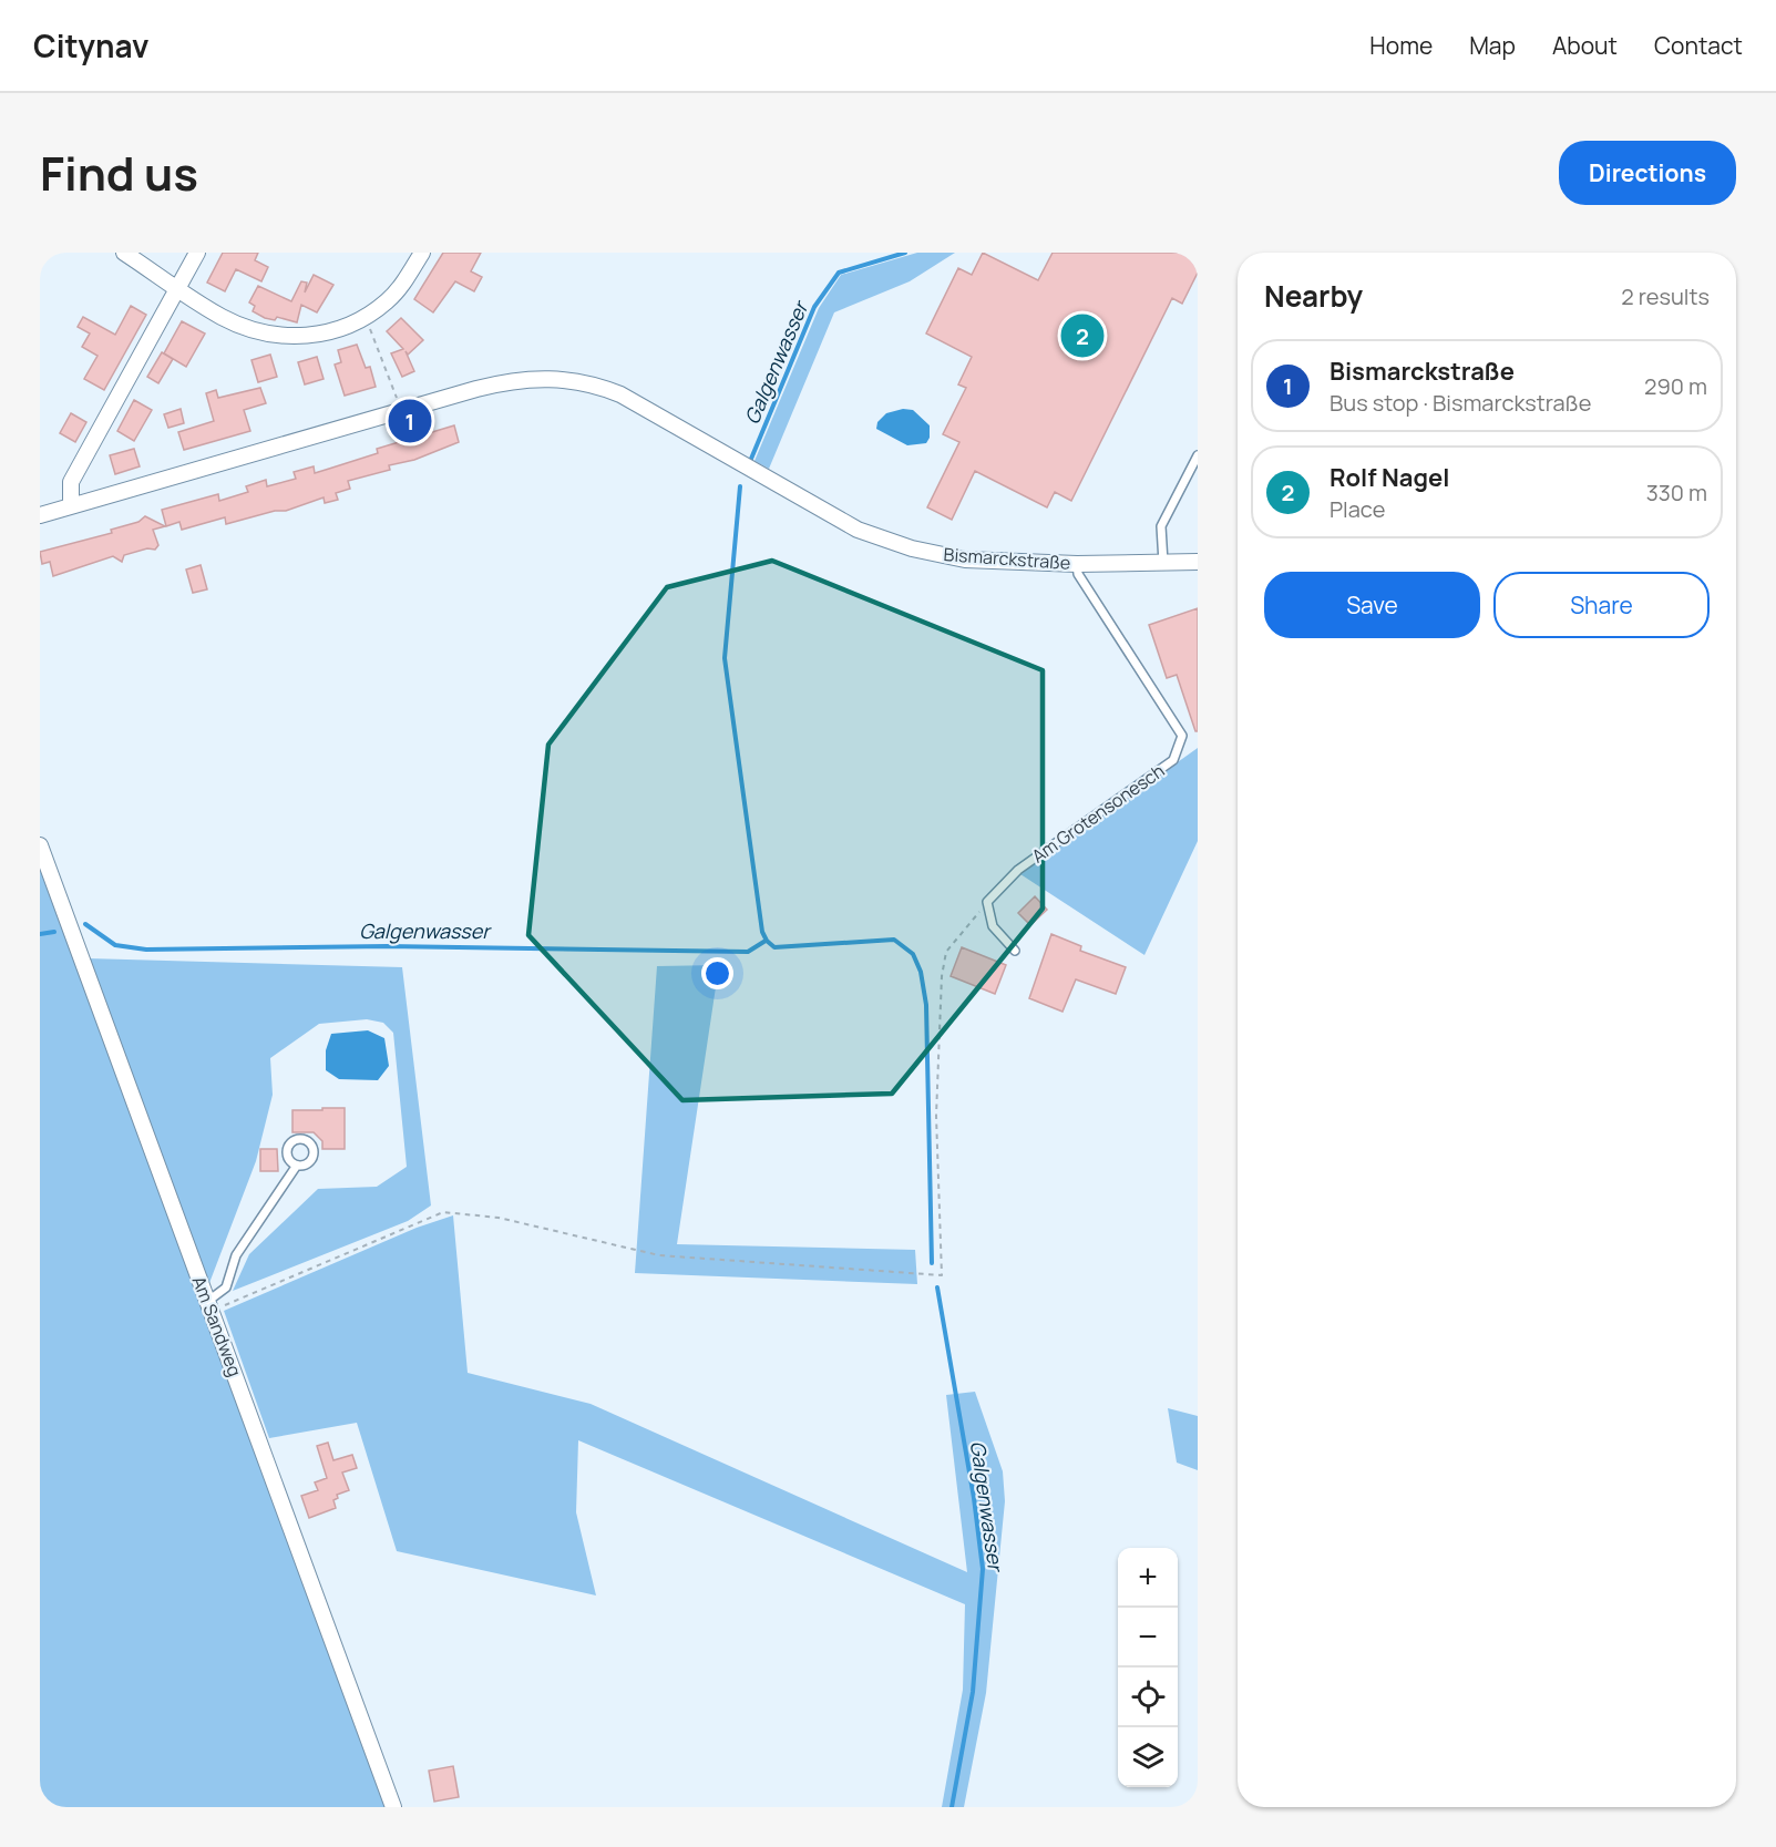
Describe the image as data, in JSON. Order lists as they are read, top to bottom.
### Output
{
  "streets": {
    "street": ["Bismarckstraße", "Am Sandweg"],
    "lane": ["Am Grotensonesch"]
  },
  "crossings": [
    ["Bismarckstraße", "Am Grotensonesch"]
  ],
  "water": ["Galgenwasser"],
  "page": {
    "header": "Citynav",
    "nav": [
      "Home",
      "Map",
      "About",
      "Contact"
    ],
    "title": "Find us",
    "buttons": [
      "Directions",
      ["Save", "Share"]
    ],
    "heading": ["Nearby", "2 results"],
    "pins": ["2", "1"],
    "list": [
      {
        "mark": "1",
        "name": "Bismarckstraße",
        "note": "Bus stop · Bismarckstraße",
        "value": "290 m"
      },
      {
        "mark": "2",
        "name": "Rolf Nagel",
        "note": "Place",
        "value": "330 m"
      }
    ],
    "map_buttons": ["+", "−"]
  }
}
